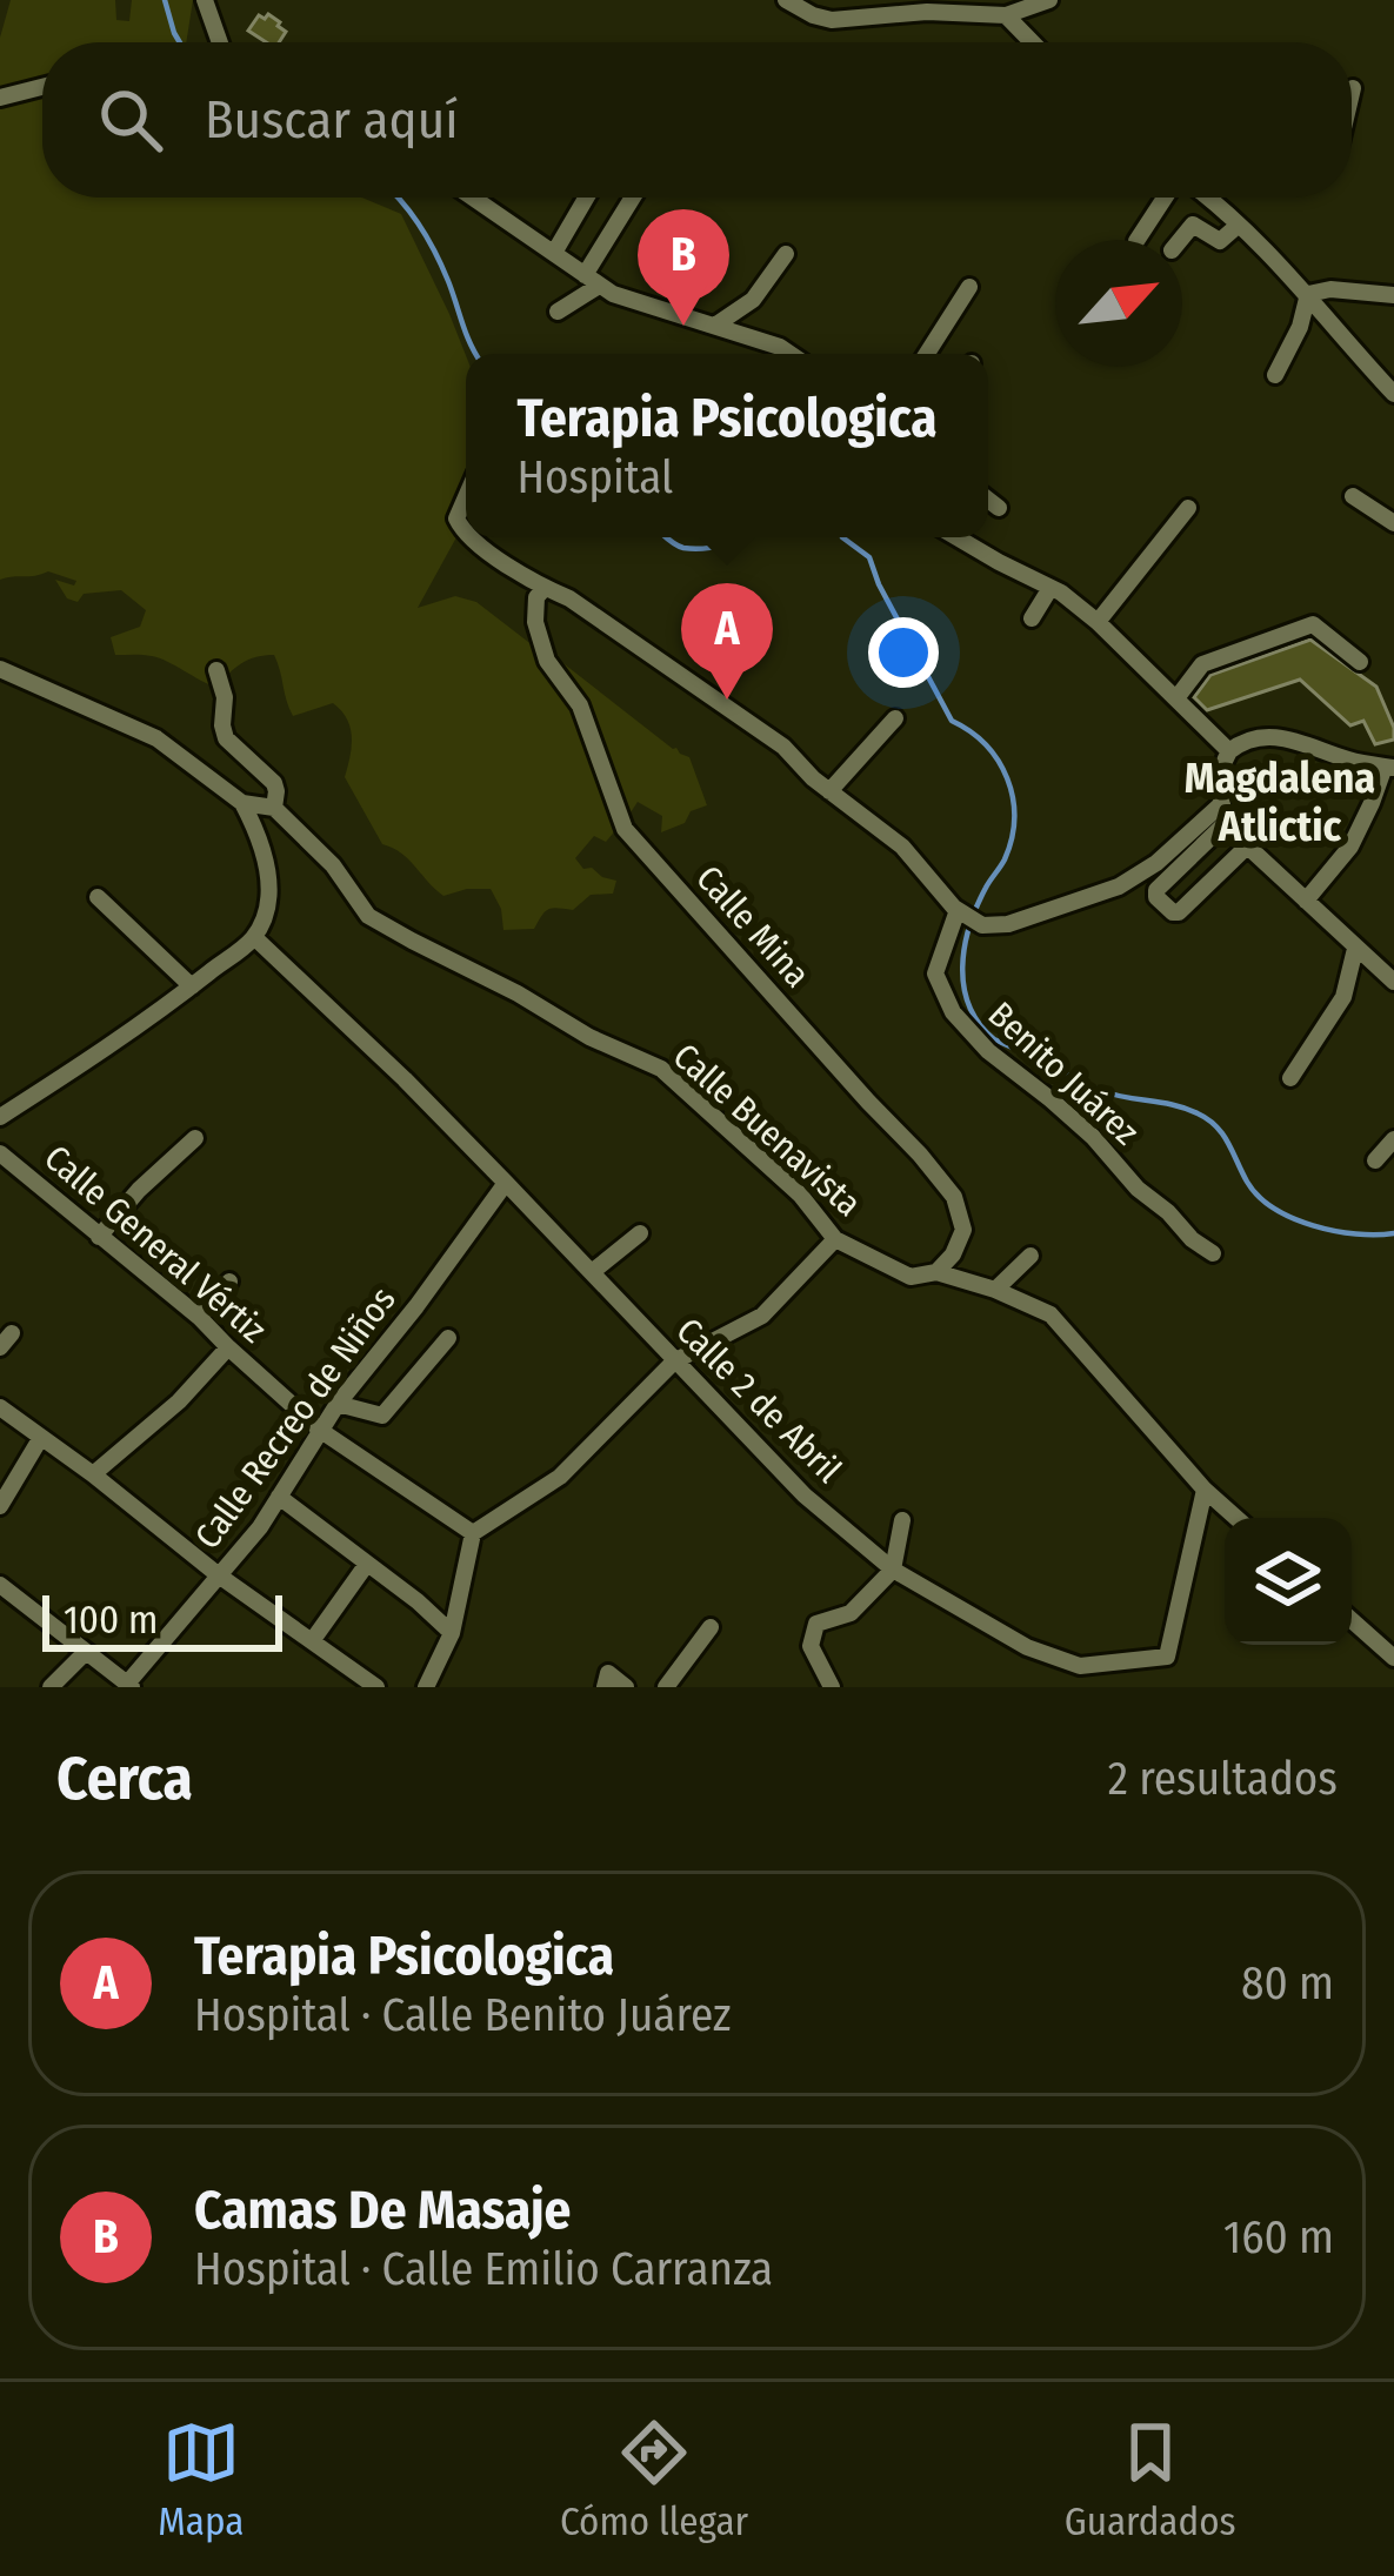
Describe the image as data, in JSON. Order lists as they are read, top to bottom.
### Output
{
  "streets": {
    "street": [
      "Calle Mina",
      "Benito Juárez",
      "Calle Buenavista",
      "Calle General Vértiz",
      "Calle 2 de Abril",
      "Calle Recreo de Niños"
    ]
  },
  "crossings": [
    ["Calle Mina", "Calle Buenavista"],
    ["Calle Buenavista", "Calle 2 de Abril"],
    ["Calle General Vértiz", "Calle Recreo de Niños"],
    ["Calle 2 de Abril", "Calle Recreo de Niños"]
  ],
  "districts": ["Magdalena Atlictic"],
  "scale_bar": "100 m",
  "north": "top right",
  "page": {
    "search": "Buscar aquí",
    "pins": ["B", "A"],
    "popup": ["Terapia Psicologica", "Hospital"],
    "scale": "100 m",
    "heading": ["Cerca", "2 resultados"],
    "list": [
      {
        "mark": "A",
        "name": "Terapia Psicologica",
        "note": "Hospital · Calle Benito Juárez",
        "value": "80 m"
      },
      {
        "mark": "B",
        "name": "Camas De Masaje",
        "note": "Hospital · Calle Emilio Carranza",
        "value": "160 m"
      }
    ],
    "nav": ["Mapa", "Cómo llegar", "Guardados"]
  }
}
